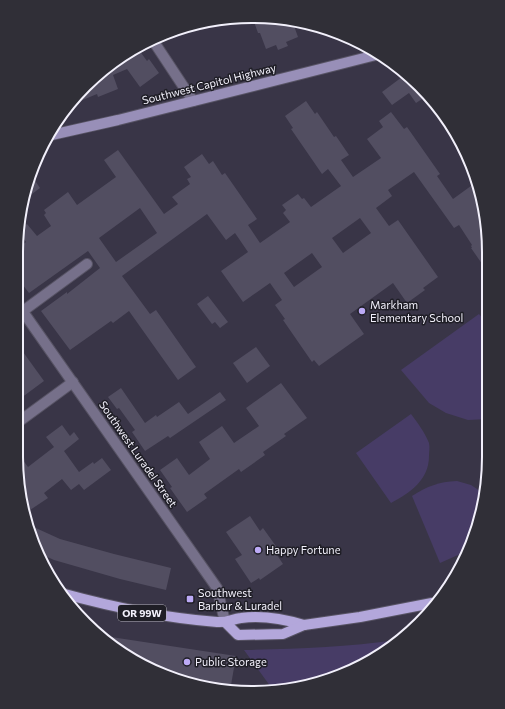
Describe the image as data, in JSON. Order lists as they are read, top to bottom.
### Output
{
  "streets": {
    "main road": ["Southwest Capitol Highway", "OR 99W"],
    "street": ["Southwest Luradel Street"]
  },
  "crossings": [
    ["Southwest Luradel Street", "OR 99W"]
  ],
  "places": {
    "other": ["Markham Elementary School", "Happy Fortune", "Public Storage"],
    "transit": ["Southwest Barbur & Luradel"]
  }
}
